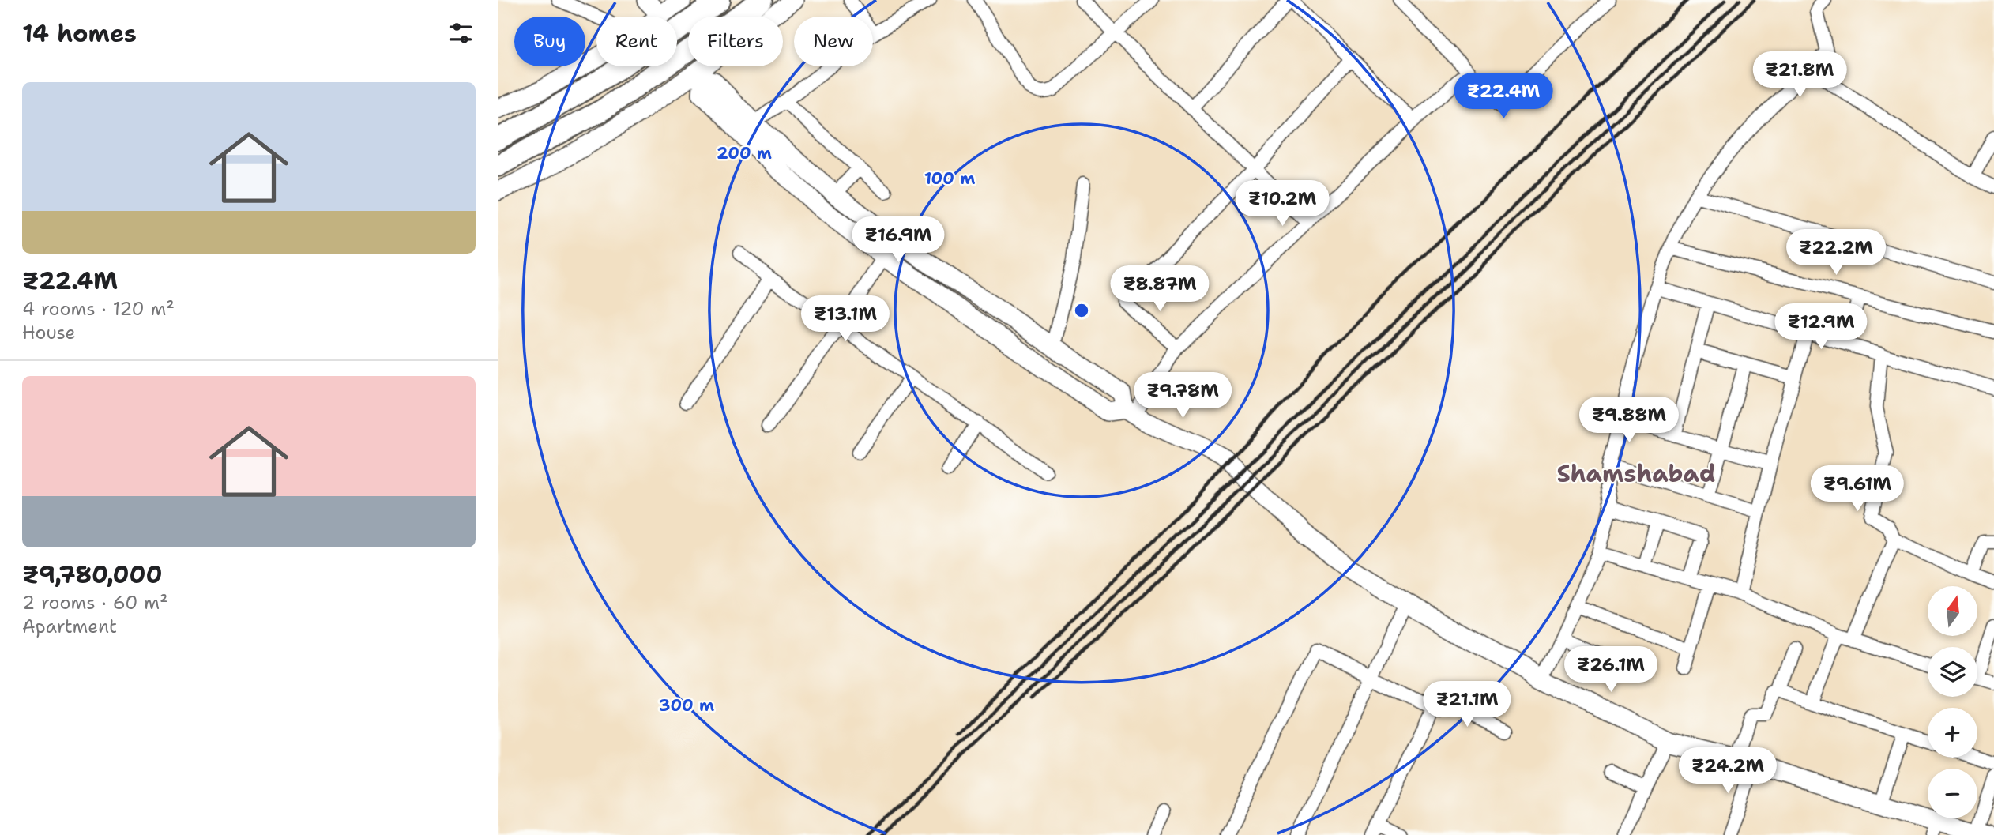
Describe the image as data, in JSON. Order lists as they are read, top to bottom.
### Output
{
  "districts": ["Shamshabad"],
  "north": "top",
  "page": {
    "heading": "14 homes",
    "chip": [
      "Buy",
      "Rent",
      "Filters",
      "New"
    ],
    "price": [
      "₹21.8M",
      "₹22.4M",
      "₹10.2M",
      "₹16.9M",
      "₹22.2M",
      "₹8.87M",
      "₹13.1M",
      "₹12.9M",
      "₹9.78M",
      "₹9.88M",
      "₹9.61M",
      "₹26.1M",
      "₹21.1M",
      "₹24.2M"
    ],
    "list": [
      {
        "name": "₹22.4M",
        "note": "4 rooms · 120 m² · House"
      },
      {
        "name": "₹9,780,000",
        "note": "2 rooms · 60 m² · Apartment"
      }
    ],
    "map_buttons": ["+", "−"]
  },
  "rings": ["200 m", "100 m", "300 m"]
}
